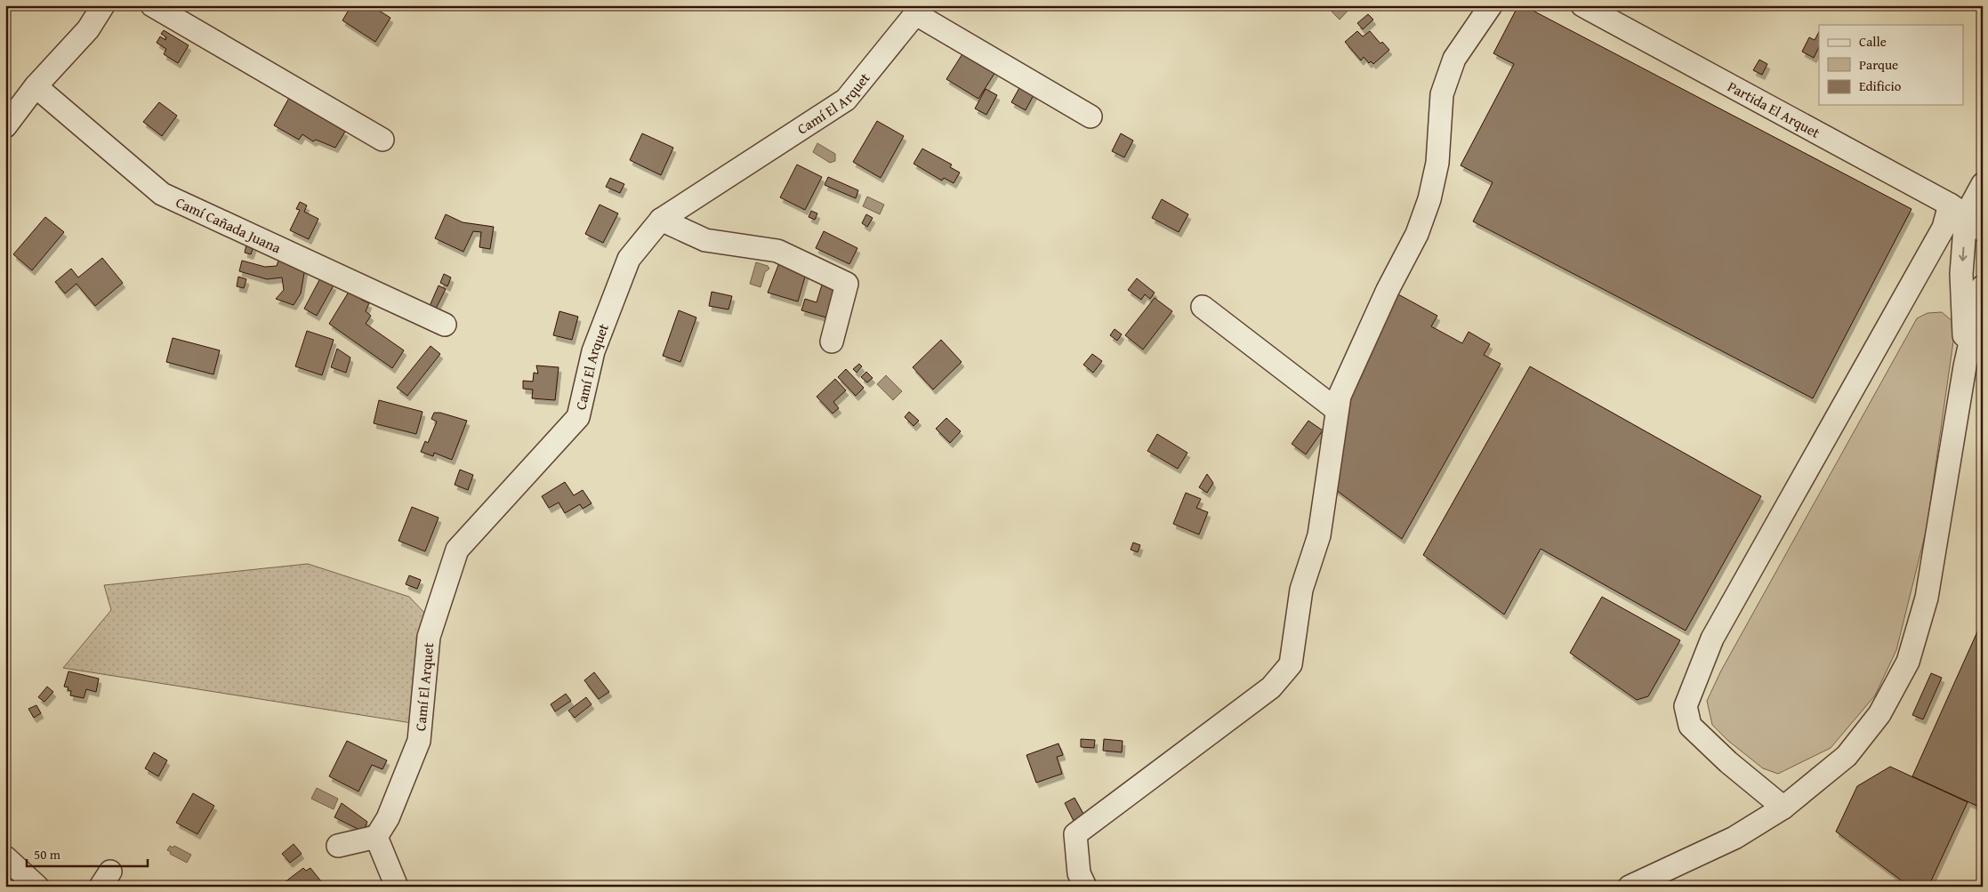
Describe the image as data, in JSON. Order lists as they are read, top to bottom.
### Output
{
  "streets": {
    "street": ["Camí El Arquet", "Partida El Arquet", "Camí Cañada Juana"]
  },
  "legend": ["Calle", "Parque", "Edificio"],
  "scale_bar": "50 m"
}
